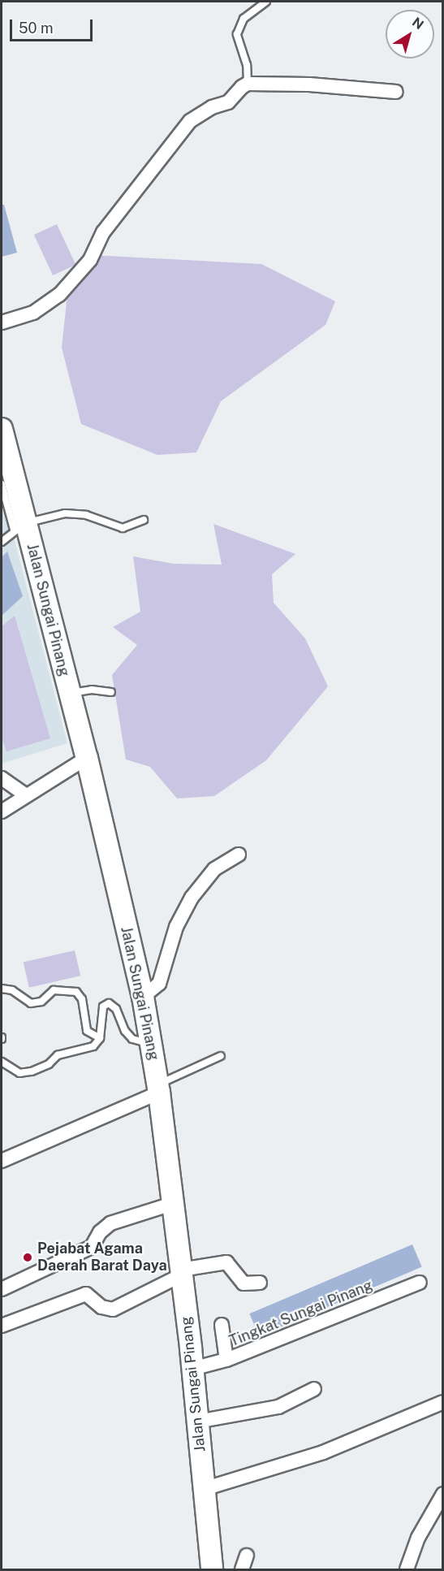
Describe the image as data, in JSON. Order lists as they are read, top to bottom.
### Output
{
  "streets": {
    "main road": ["Jalan Sungai Pinang"],
    "street": ["Tingkat Sungai Pinang"]
  },
  "crossings": [
    ["Jalan Sungai Pinang", "Tingkat Sungai Pinang"]
  ],
  "places": ["Pejabat Agama Daerah Barat Daya"],
  "scale_bar": "50 m",
  "north": "top right"
}
